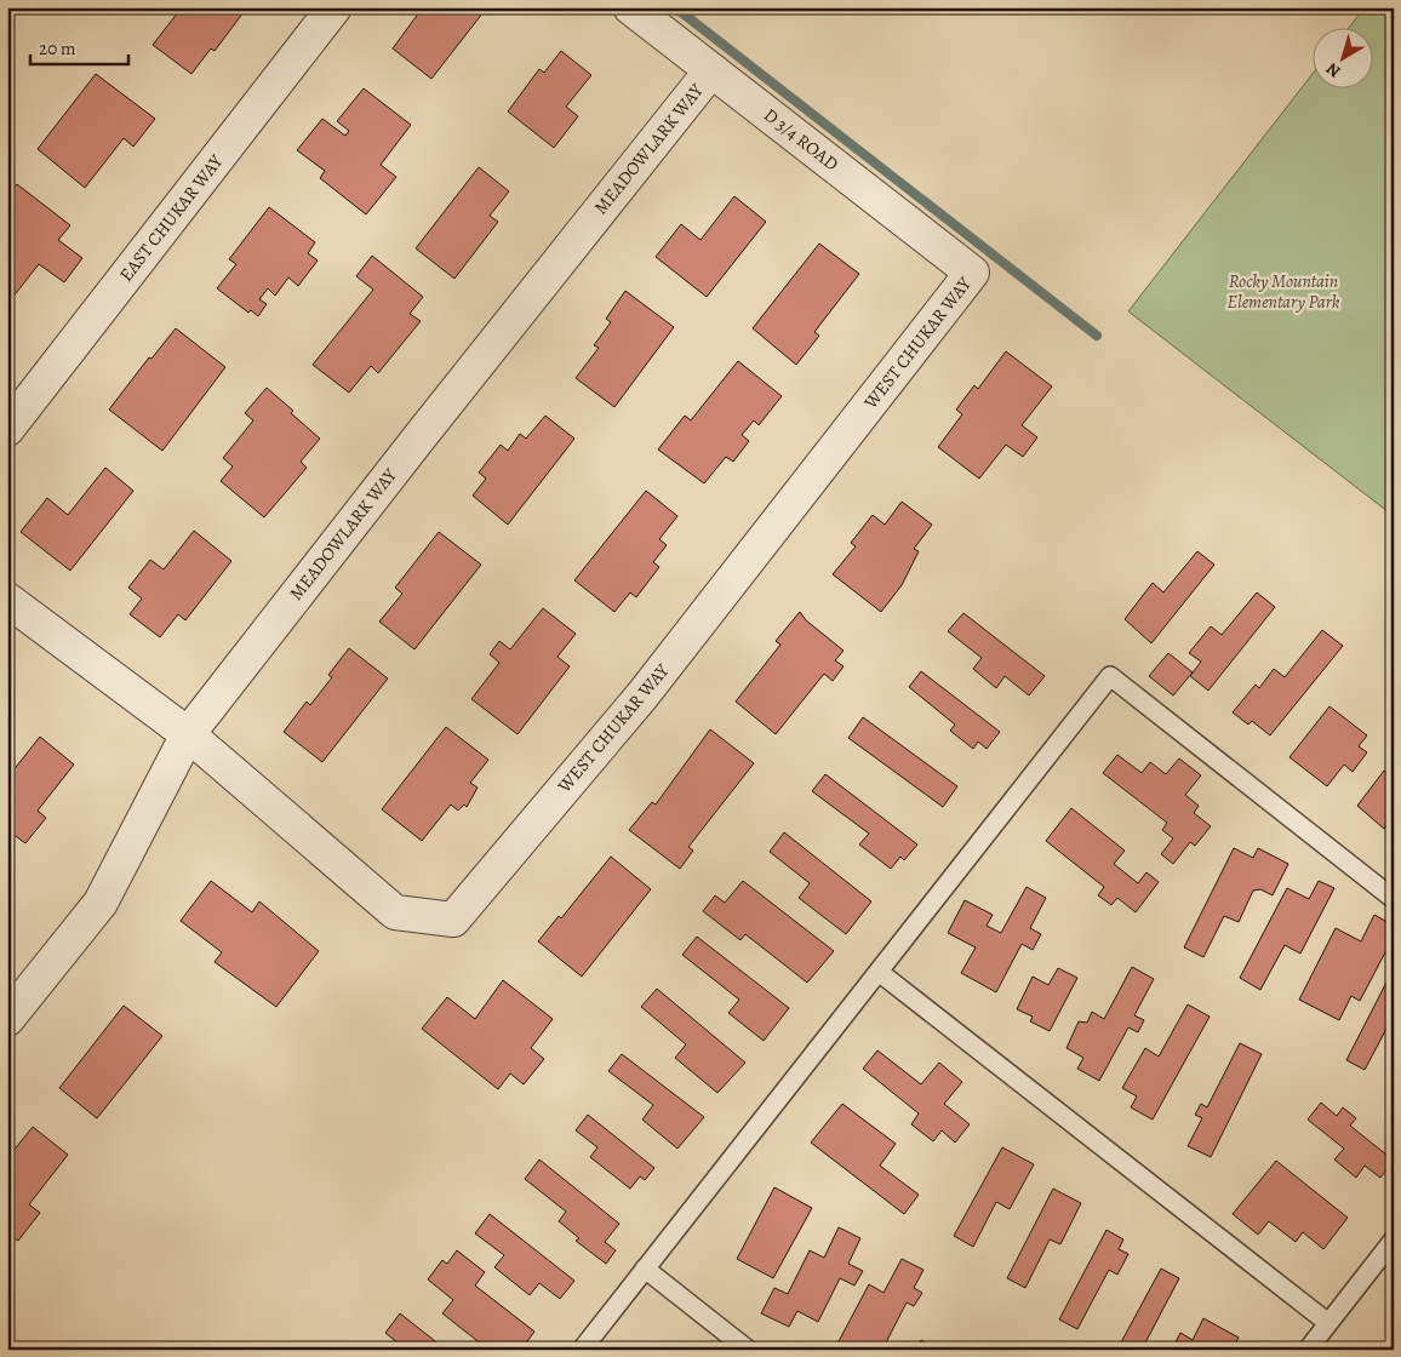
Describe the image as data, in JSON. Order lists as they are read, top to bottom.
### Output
{
  "streets": {
    "street": [
      "D 3/4 ROAD",
      "MEADOWLARK WAY",
      "EAST CHUKAR WAY",
      "WEST CHUKAR WAY"
    ]
  },
  "crossings": [
    ["D 3/4 ROAD", "MEADOWLARK WAY"],
    ["D 3/4 ROAD", "WEST CHUKAR WAY"],
    ["MEADOWLARK WAY", "WEST CHUKAR WAY"]
  ],
  "parks": ["Rocky Mountain Elementary Park"],
  "scale_bar": "20 m",
  "north": "bottom left"
}
